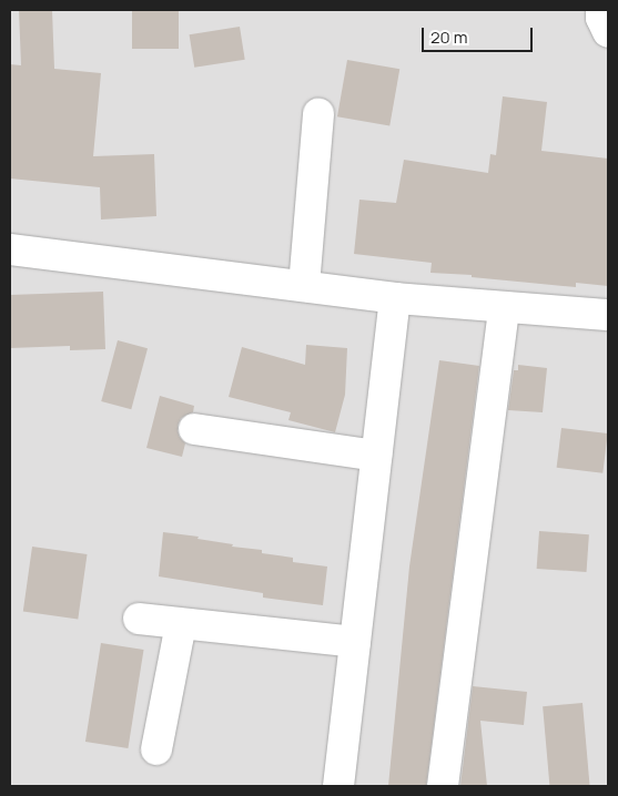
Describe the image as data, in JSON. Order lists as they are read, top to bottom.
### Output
{
  "scale_bar": "20 m"
}
